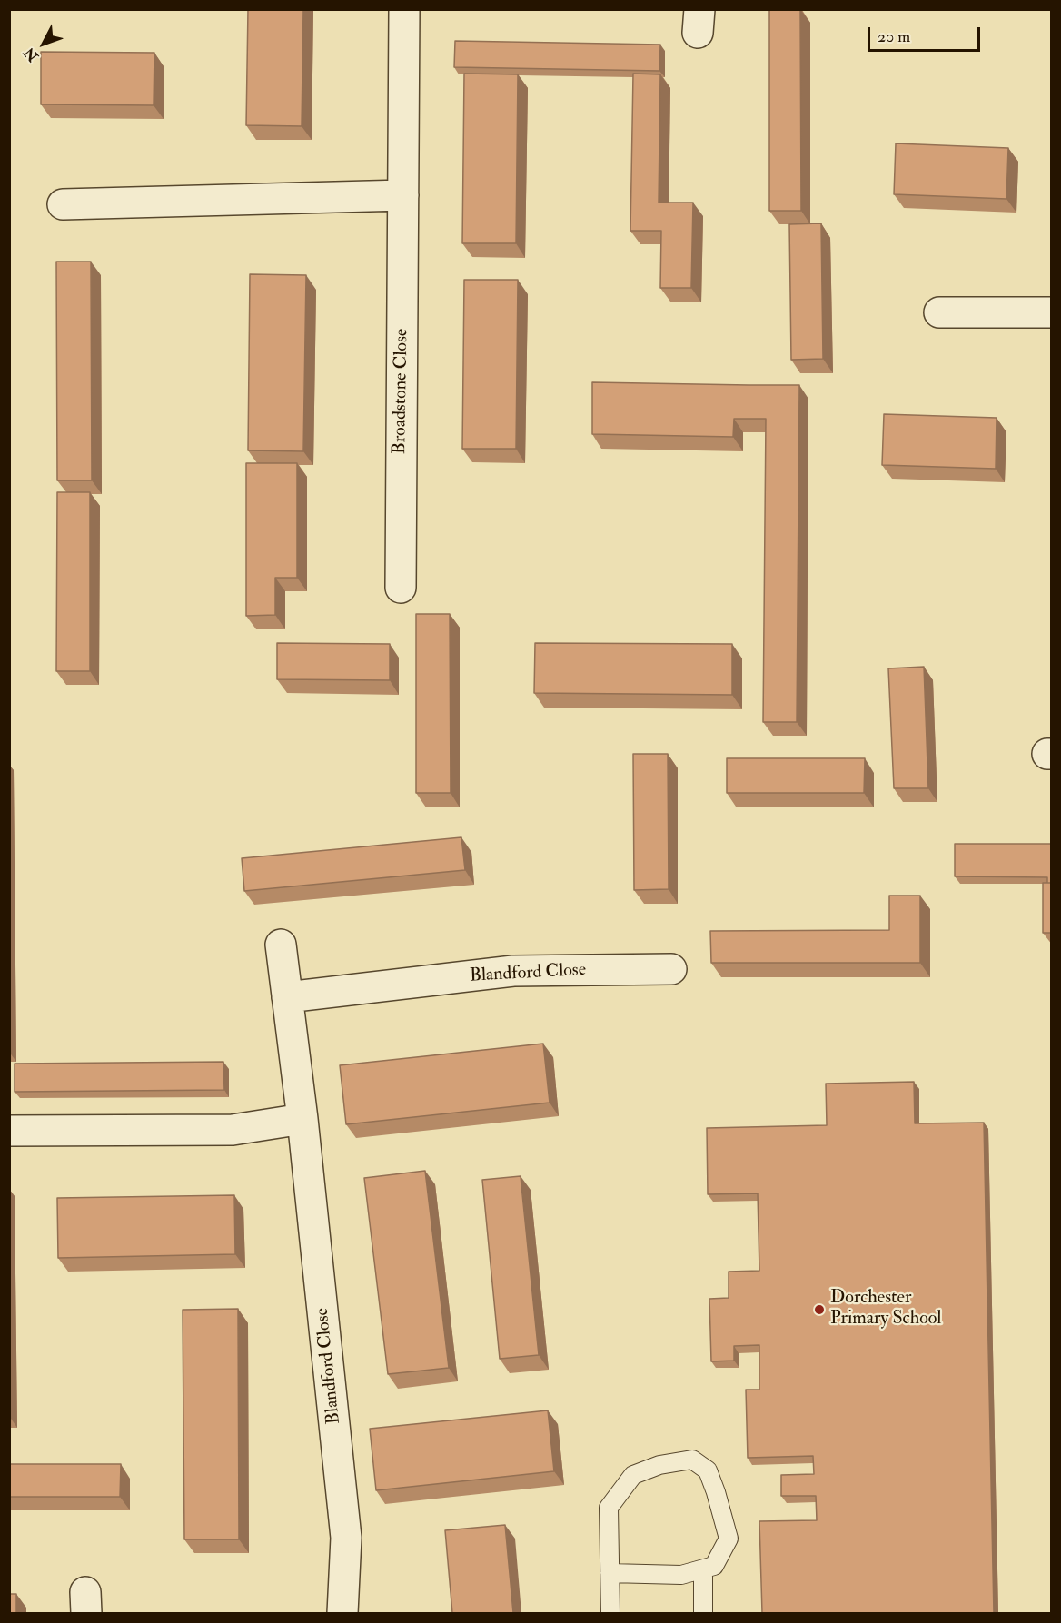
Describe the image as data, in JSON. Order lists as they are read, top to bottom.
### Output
{
  "streets": {
    "street": ["Broadstone Close", "Blandford Close"]
  },
  "places": ["Dorchester Primary School"],
  "scale_bar": "20 m",
  "north": "bottom left"
}
